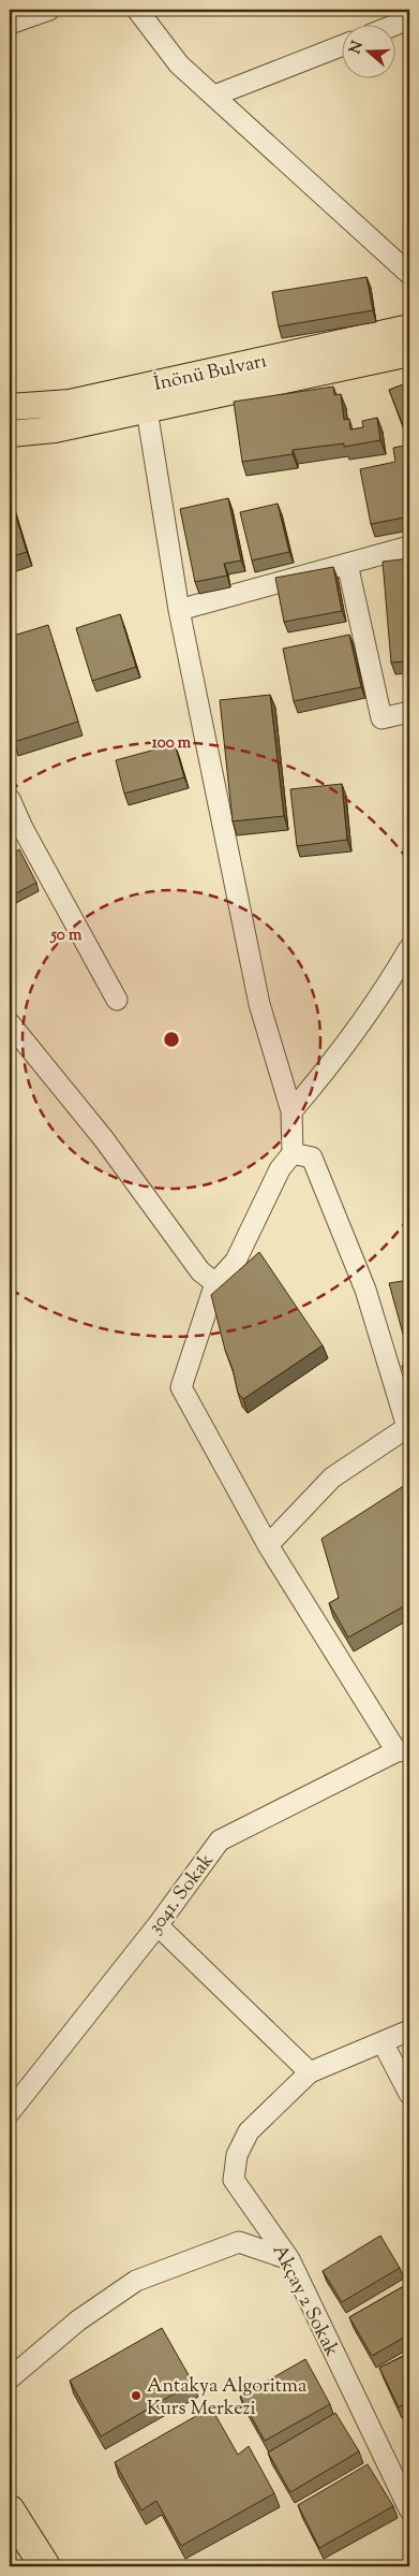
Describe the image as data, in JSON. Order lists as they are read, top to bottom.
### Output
{
  "streets": {
    "main road": ["İnönü Bulvarı"],
    "street": ["3041. Sokak", "Akçay 2 Sokak"]
  },
  "places": ["Antakya Algoritma Kurs Merkezi"],
  "north": "left",
  "rings": ["100 m", "50 m"]
}
